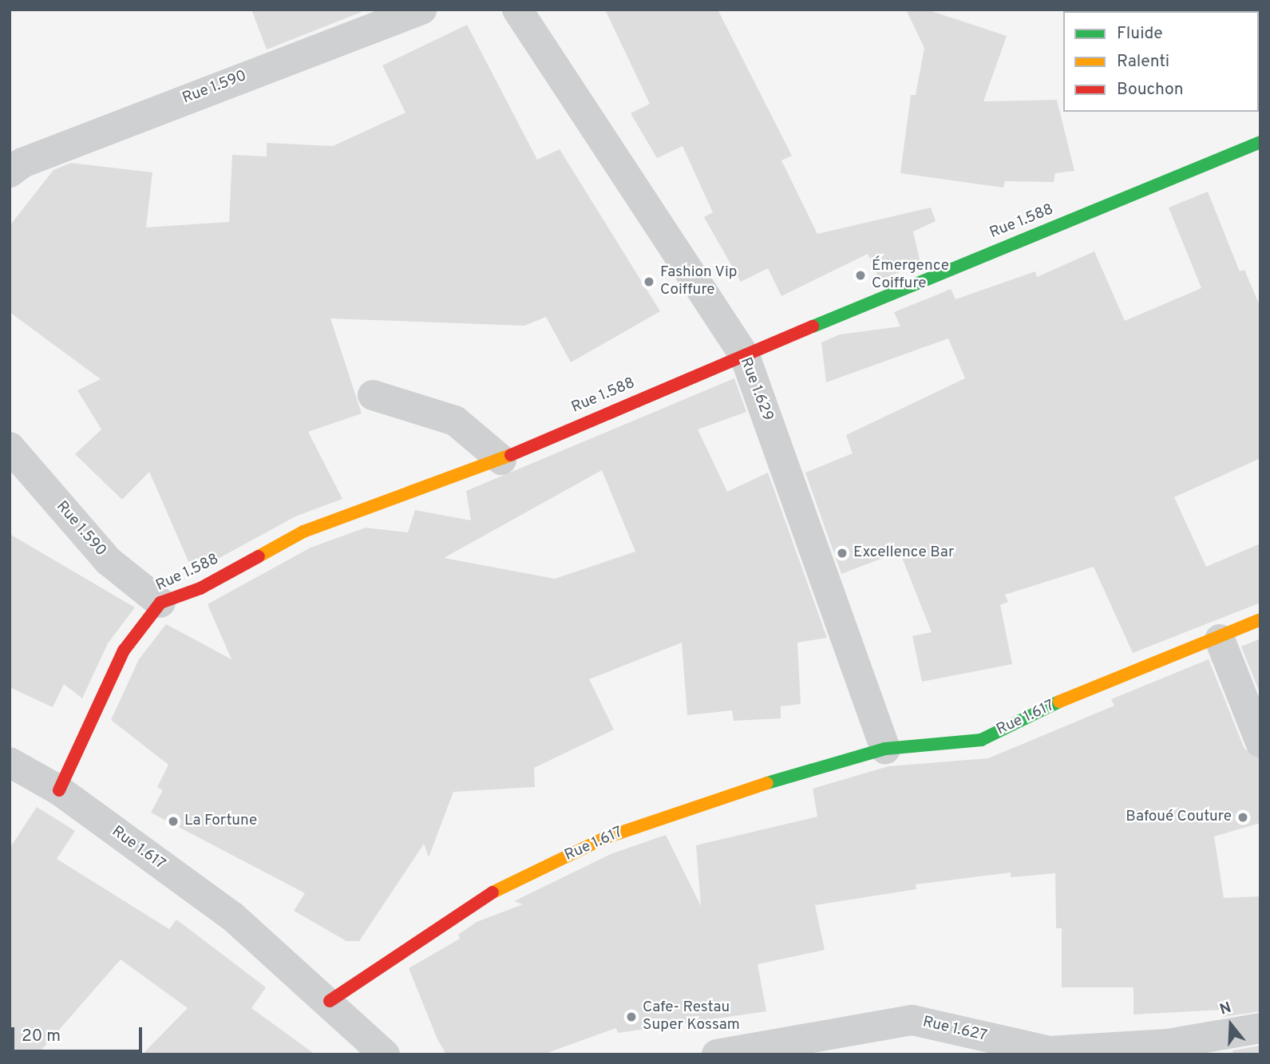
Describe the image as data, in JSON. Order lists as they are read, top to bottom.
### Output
{
  "streets": {
    "street": [
      "Rue 1.590",
      "Rue 1.588",
      "Rue 1.629",
      "Rue 1.617",
      "Rue 1.627"
    ]
  },
  "crossings": [
    ["Rue 1.590", "Rue 1.588"],
    ["Rue 1.588", "Rue 1.629"],
    ["Rue 1.588", "Rue 1.617"],
    ["Rue 1.629", "Rue 1.617"]
  ],
  "places": [
    "Émergence Coiffure",
    "Fashion Vip Coiffure",
    "Excellence Bar",
    "Bafoué Couture",
    "La Fortune",
    "Cafe- Restau Super Kossam"
  ],
  "legend": ["Fluide", "Ralenti", "Bouchon"],
  "scale_bar": "20 m",
  "north": "top"
}
